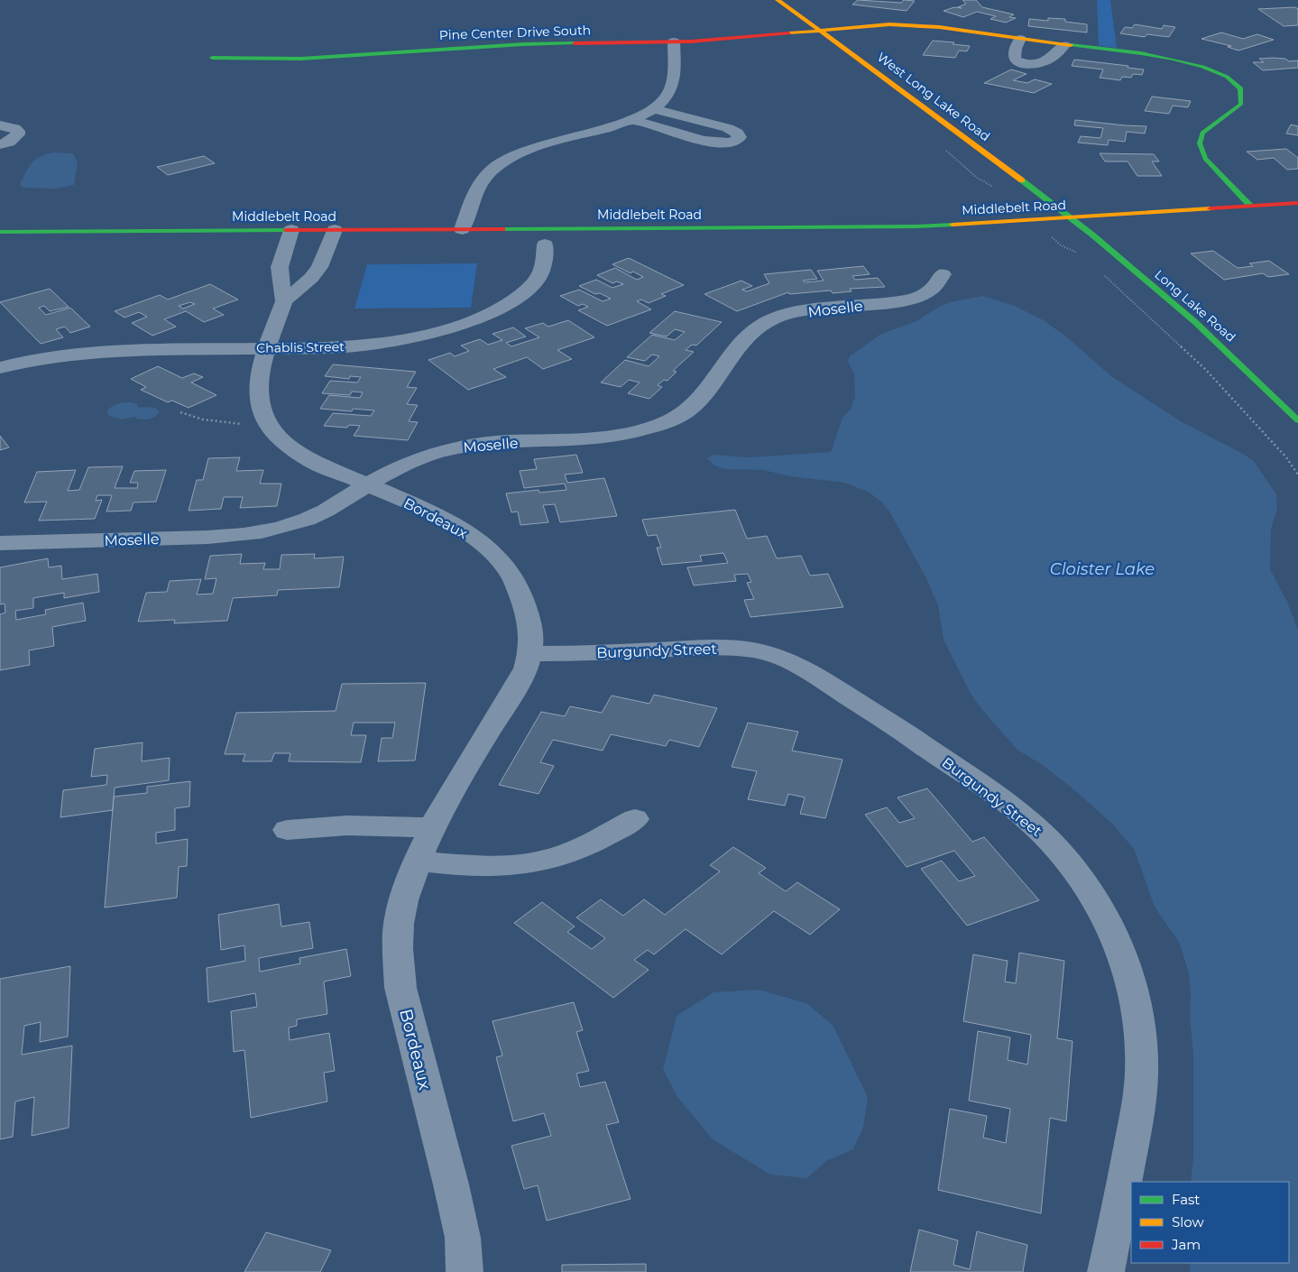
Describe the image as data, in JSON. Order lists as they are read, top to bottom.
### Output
{
  "streets": {
    "street": [
      "Pine Center Drive South",
      "West Long Lake Road",
      "Middlebelt Road",
      "Long Lake Road",
      "Moselle",
      "Chablis Street",
      "Bordeaux",
      "Burgundy Street"
    ]
  },
  "crossings": [
    ["Pine Center Drive South", "West Long Lake Road"],
    ["Pine Center Drive South", "Middlebelt Road"],
    ["West Long Lake Road", "Middlebelt Road"],
    ["West Long Lake Road", "Long Lake Road"],
    ["Middlebelt Road", "Long Lake Road"],
    ["Middlebelt Road", "Bordeaux"],
    ["Moselle", "Bordeaux"],
    ["Chablis Street", "Bordeaux"],
    ["Bordeaux", "Burgundy Street"]
  ],
  "water": ["Cloister Lake"],
  "legend": ["Fast", "Slow", "Jam"]
}
